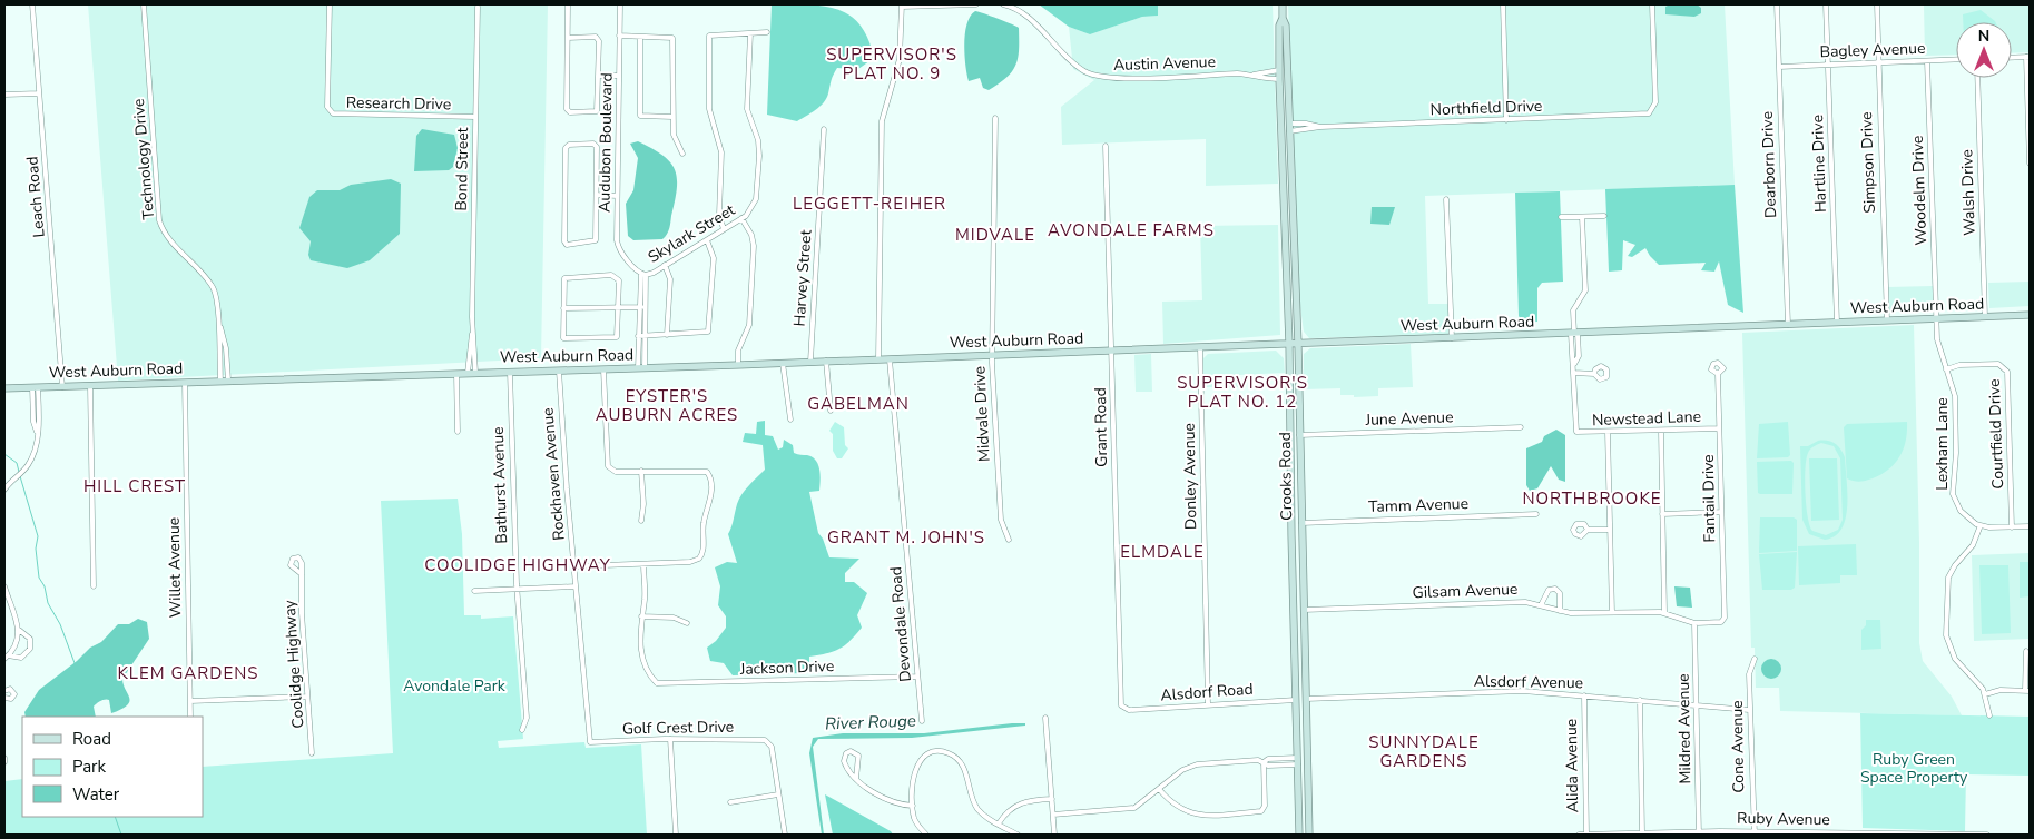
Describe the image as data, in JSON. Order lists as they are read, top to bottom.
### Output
{
  "streets": {
    "main road": ["West Auburn Road", "Crooks Road"],
    "street": [
      "Bagley Avenue",
      "Austin Avenue",
      "Research Drive",
      "Northfield Drive",
      "Audubon Boulevard",
      "Technology Drive",
      "Simpson Drive",
      "Hartline Drive",
      "Dearborn Drive",
      "Bond Street",
      "Woodelm Drive",
      "Walsh Drive",
      "Leach Road",
      "Skylark Street",
      "Harvey Street",
      "Midvale Drive",
      "June Avenue",
      "Newstead Lane",
      "Grant Road",
      "Courtfield Drive",
      "Lexham Lane",
      "Rockhaven Avenue",
      "Donley Avenue",
      "Bathurst Avenue",
      "Fantail Drive",
      "Tamm Avenue",
      "Willet Avenue",
      "Gilsam Avenue",
      "Devondale Road",
      "Coolidge Highway",
      "Jackson Drive",
      "Alsdorf Avenue",
      "Alsdorf Road",
      "Golf Crest Drive",
      "Mildred Avenue",
      "Cone Avenue",
      "Alida Avenue",
      "Ruby Avenue"
    ]
  },
  "crossings": [
    ["Bagley Avenue", "Simpson Drive"],
    ["Bagley Avenue", "Hartline Drive"],
    ["Bagley Avenue", "Dearborn Drive"],
    ["Bagley Avenue", "Woodelm Drive"],
    ["Austin Avenue", "Crooks Road"],
    ["Research Drive", "Bond Street"],
    ["Northfield Drive", "Crooks Road"],
    ["Audubon Boulevard", "Skylark Street"],
    ["Technology Drive", "West Auburn Road"],
    ["Simpson Drive", "West Auburn Road"],
    ["Hartline Drive", "West Auburn Road"],
    ["Dearborn Drive", "West Auburn Road"],
    ["Bond Street", "West Auburn Road"],
    ["Woodelm Drive", "West Auburn Road"],
    ["Woodelm Drive", "Lexham Lane"],
    ["Walsh Drive", "West Auburn Road"],
    ["Leach Road", "West Auburn Road"],
    ["Harvey Street", "West Auburn Road"],
    ["West Auburn Road", "Midvale Drive"],
    ["West Auburn Road", "Grant Road"],
    ["West Auburn Road", "Lexham Lane"],
    ["West Auburn Road", "Rockhaven Avenue"],
    ["West Auburn Road", "Donley Avenue"],
    ["West Auburn Road", "Crooks Road"],
    ["West Auburn Road", "Bathurst Avenue"],
    ["West Auburn Road", "Willet Avenue"],
    ["West Auburn Road", "Devondale Road"],
    ["June Avenue", "Crooks Road"],
    ["Newstead Lane", "Fantail Drive"],
    ["Grant Road", "Alsdorf Road"],
    ["Courtfield Drive", "Lexham Lane"],
    ["Rockhaven Avenue", "Golf Crest Drive"],
    ["Donley Avenue", "Alsdorf Road"],
    ["Crooks Road", "Tamm Avenue"],
    ["Crooks Road", "Gilsam Avenue"],
    ["Crooks Road", "Alsdorf Avenue"],
    ["Crooks Road", "Alsdorf Road"],
    ["Fantail Drive", "Gilsam Avenue"],
    ["Gilsam Avenue", "Mildred Avenue"],
    ["Devondale Road", "Jackson Drive"],
    ["Alsdorf Avenue", "Mildred Avenue"],
    ["Alsdorf Avenue", "Cone Avenue"],
    ["Alsdorf Avenue", "Alida Avenue"],
    ["Mildred Avenue", "Ruby Avenue"],
    ["Cone Avenue", "Ruby Avenue"],
    ["Alida Avenue", "Ruby Avenue"]
  ],
  "districts": [
    "SUPERVISOR'S PLAT NO. 9",
    "LEGGETT-REIHER",
    "AVONDALE FARMS",
    "MIDVALE",
    "SUPERVISOR'S PLAT NO. 12",
    "EYSTER'S AUBURN ACRES",
    "GABELMAN",
    "HILL CREST",
    "NORTHBROOKE",
    "GRANT M. JOHN'S",
    "ELMDALE",
    "COOLIDGE HIGHWAY",
    "KLEM GARDENS",
    "SUNNYDALE GARDENS"
  ],
  "water": ["River Rouge"],
  "parks": ["Avondale Park", "Ruby Green Space Property"],
  "legend": ["Road", "Park", "Water"],
  "north": "top"
}
